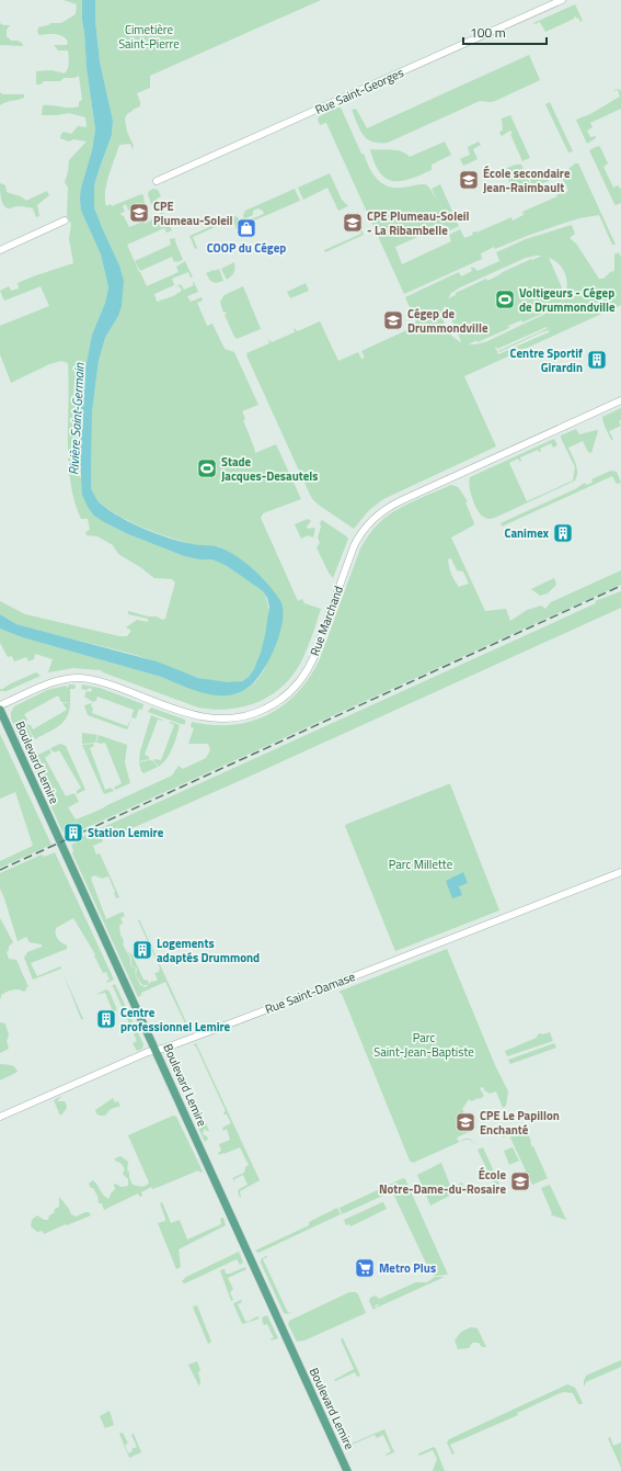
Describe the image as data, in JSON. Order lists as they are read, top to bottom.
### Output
{
  "streets": {
    "main road": ["Boulevard Lemire"],
    "street": ["Rue Saint-Georges", "Rue Marchand", "Rue Saint-Damase"]
  },
  "crossings": [
    ["Boulevard Lemire", "Rue Saint-Damase"]
  ],
  "water": ["Rivière Saint-Germain"],
  "parks": ["Cimetière Saint-Pierre", "Parc Millette", "Parc Saint-Jean-Baptiste"],
  "places": {
    "school or university": [
      "École secondaire Jean-Raimbault",
      "CPE Plumeau-Soleil",
      "CPE Plumeau-Soleil - La Ribambelle",
      "Cégep de Drummondville",
      "CPE Le Papillon Enchanté",
      "École Notre-Dame-du-Rosaire"
    ],
    "shop": ["COOP du Cégep"],
    "sports": ["Voltigeurs - Cégep de Drummondville", "Stade Jacques-Desautels"],
    "building": [
      "Centre Sportif Girardin",
      "Canimex",
      "Station Lemire",
      "Logements adaptés Drummond",
      "Centre professionnel Lemire"
    ],
    "supermarket": ["Metro Plus"]
  },
  "scale_bar": "100 m"
}
